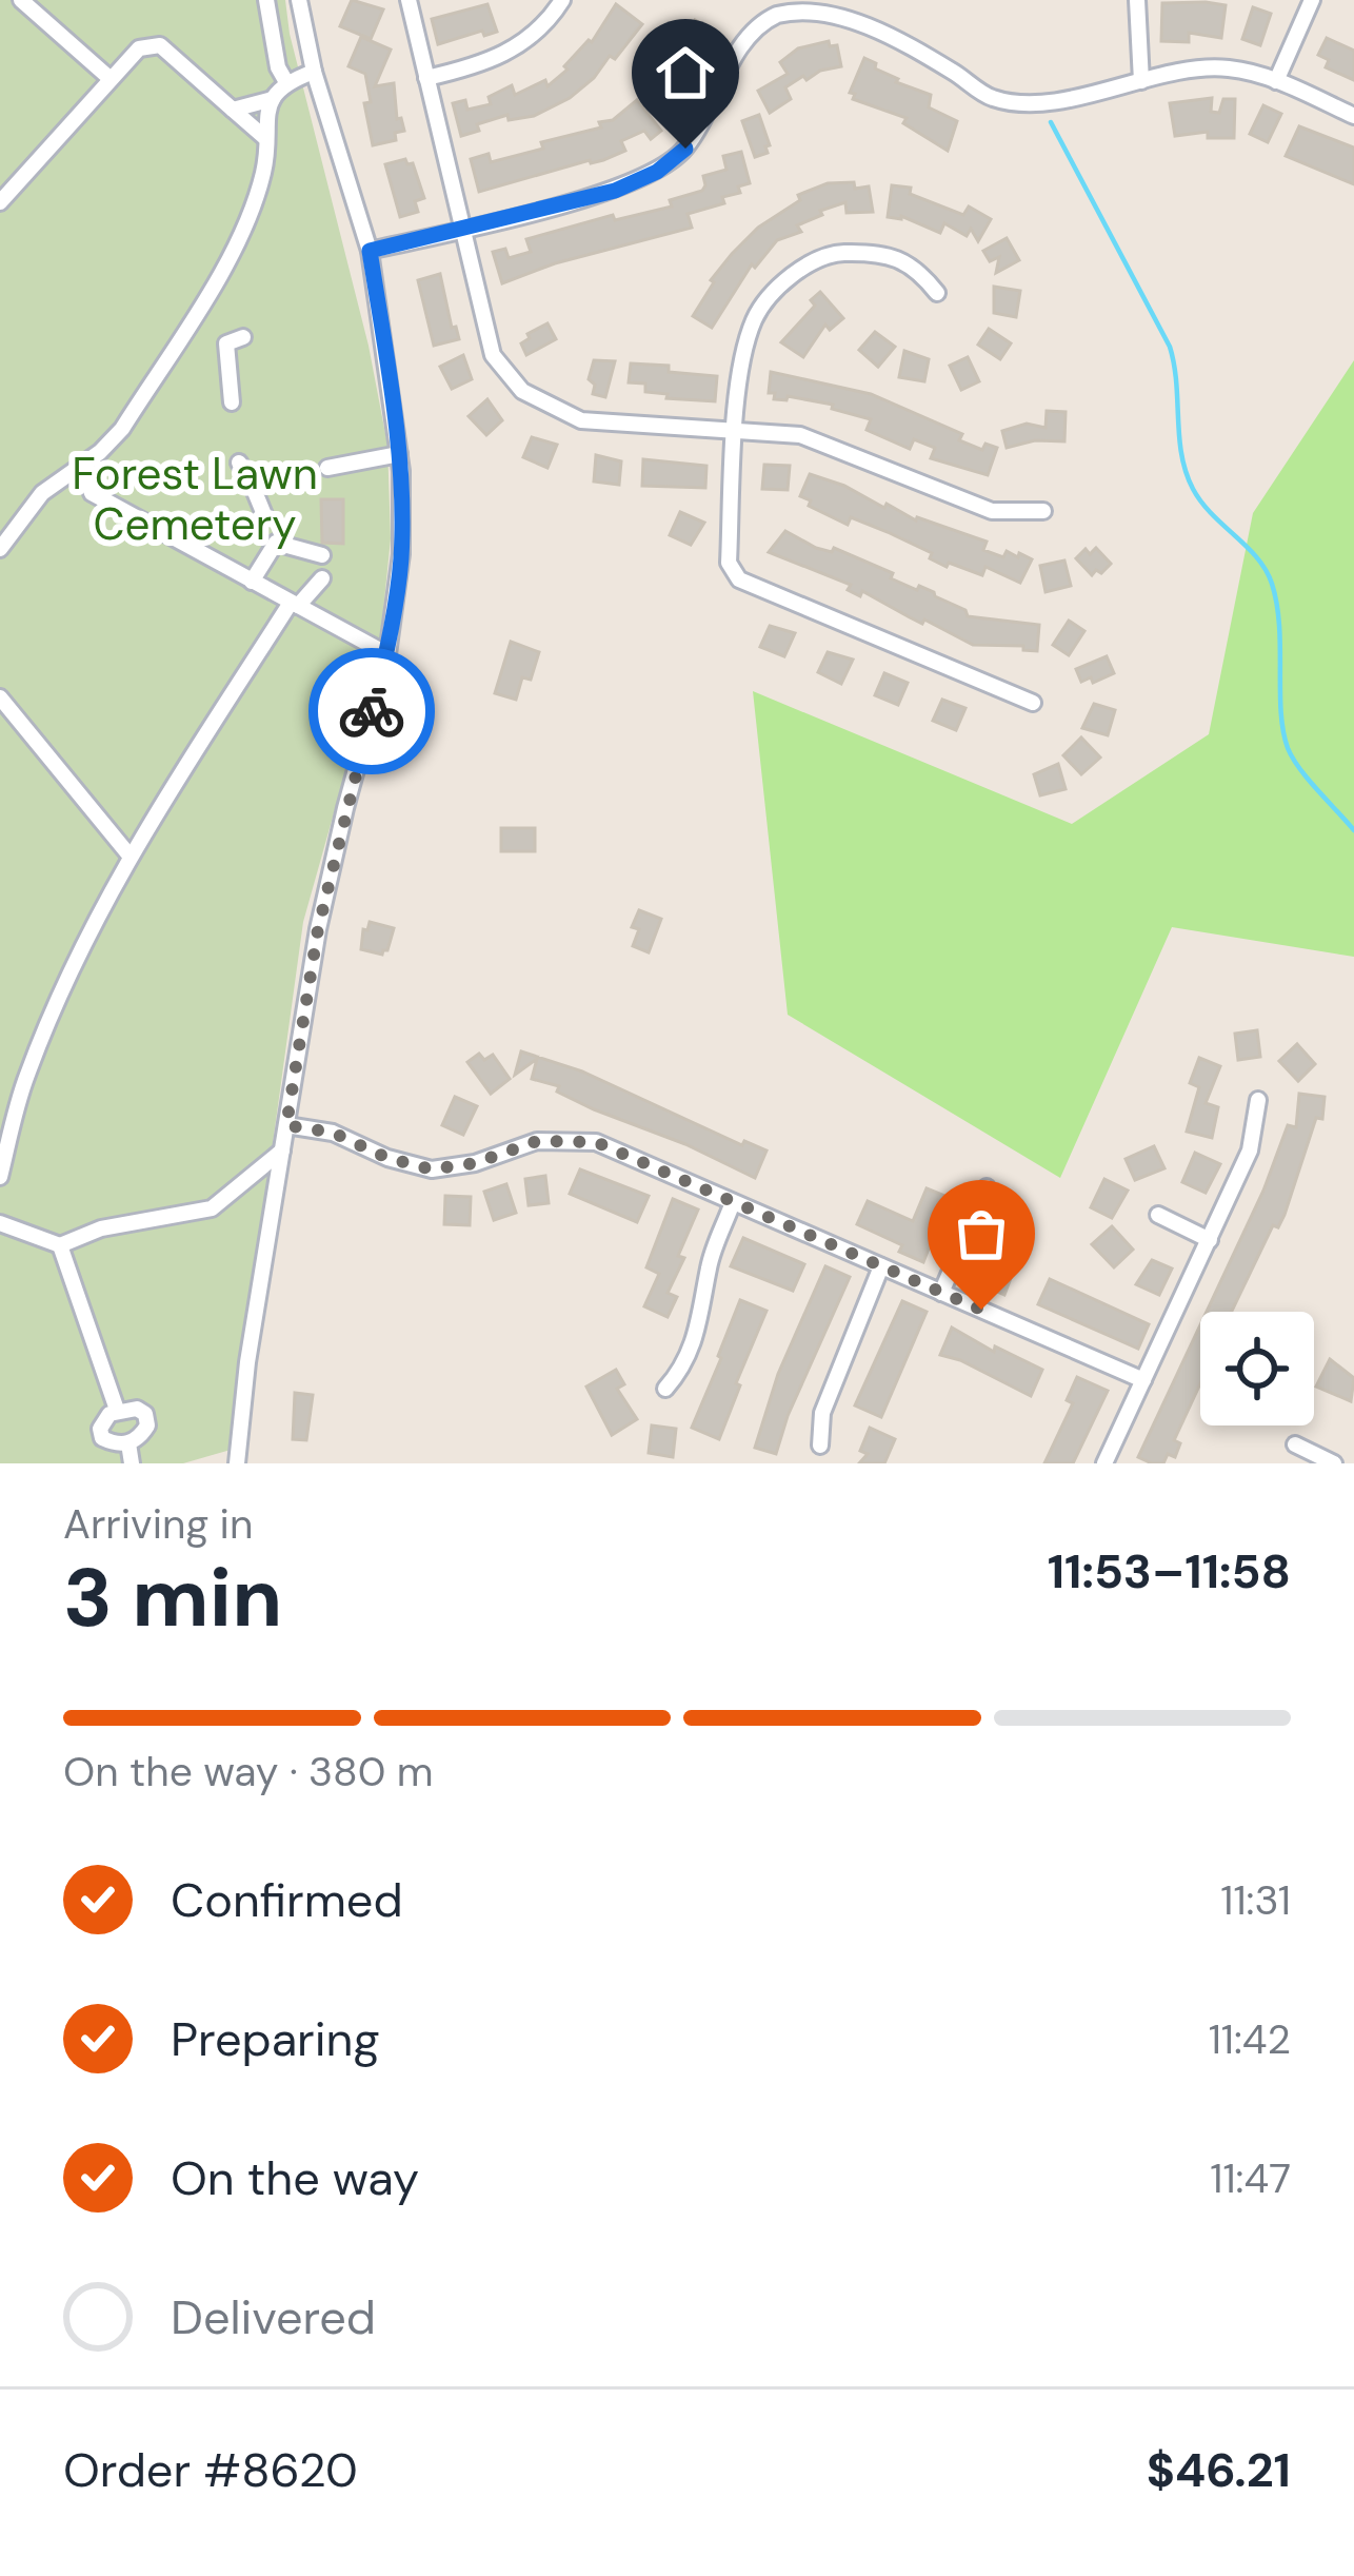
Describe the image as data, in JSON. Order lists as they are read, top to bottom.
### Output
{
  "parks": ["Forest Lawn Cemetery"],
  "page": {
    "heading": ["3 min", "Arriving in", "11:53–11:58"],
    "panel": ["Order #8620", "$46.21"],
    "bar": "On the way · 380 m",
    "list": [
      ["Confirmed", "11:31"],
      ["Preparing", "11:42"],
      ["On the way", "11:47"],
      "Delivered"
    ]
  }
}
